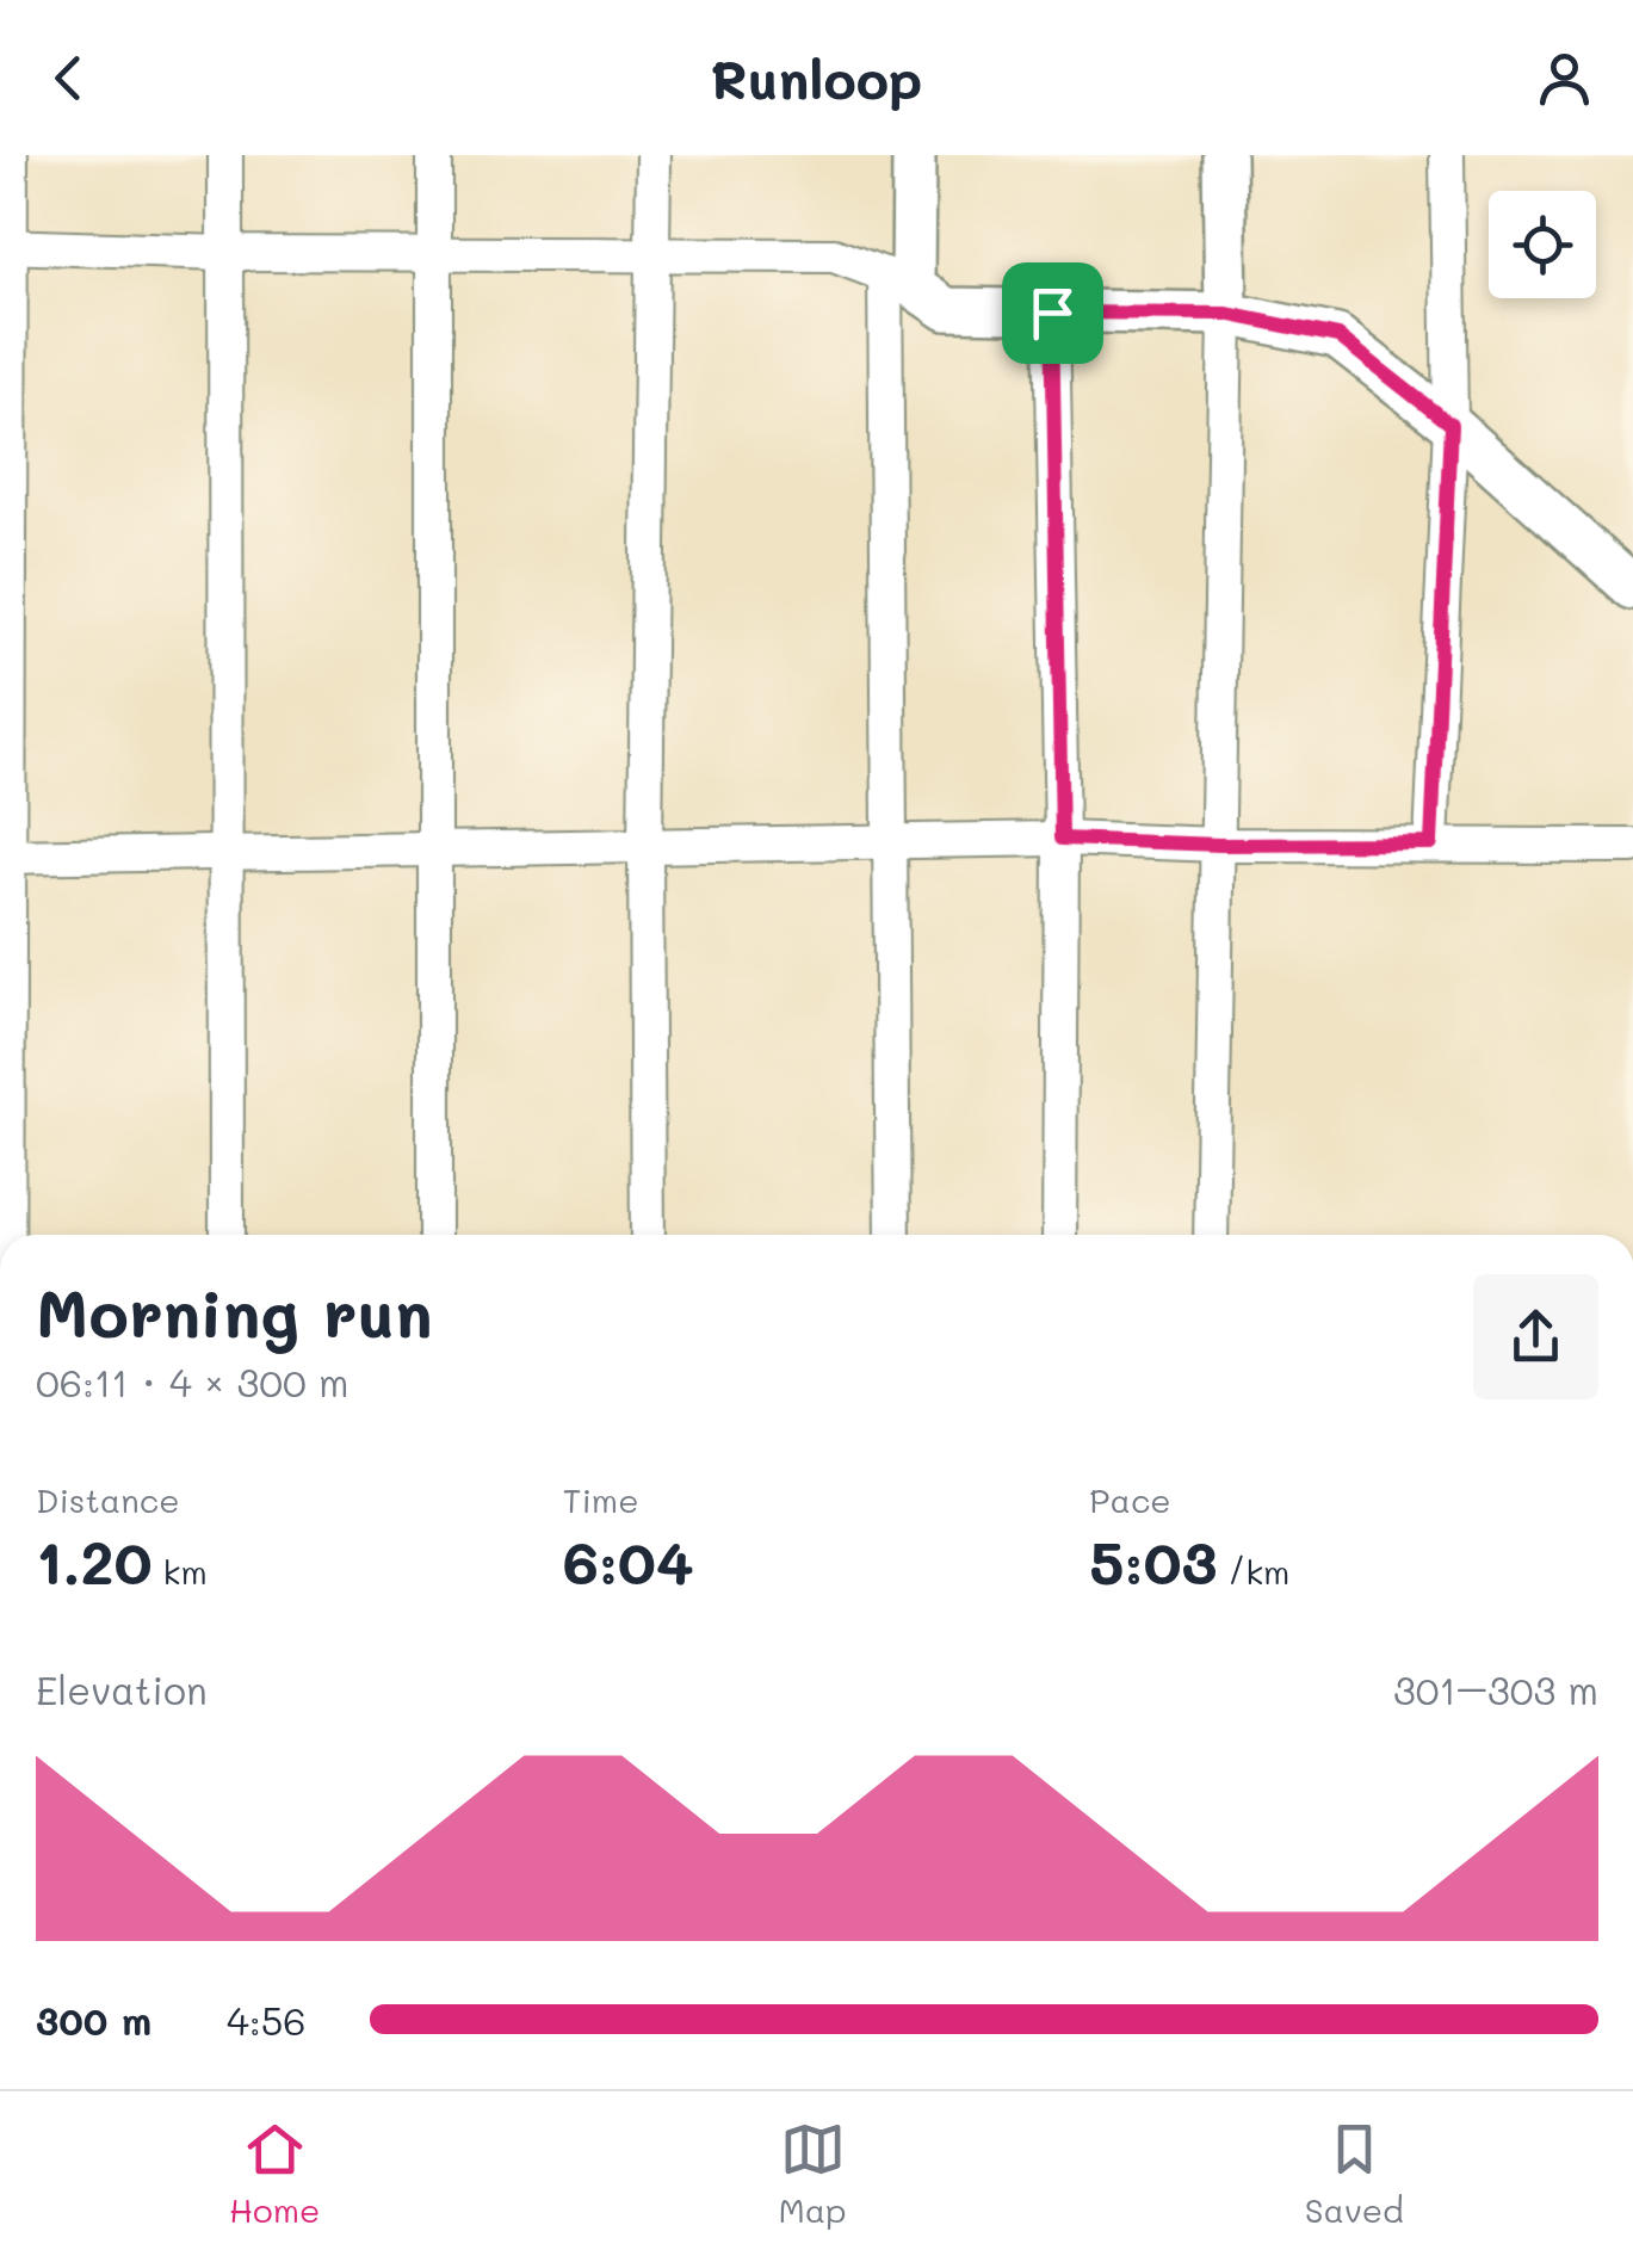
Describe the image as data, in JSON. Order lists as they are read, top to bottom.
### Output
{
  "page": {
    "header": "Runloop",
    "heading": ["Morning run", "06:11 · 4 × 300 m"],
    "stats": [
      ["Distance", "1.20 km"],
      ["Time", "6:04"],
      ["Pace", "5:03 /km"]
    ],
    "chart": ["Elevation", "301–303 m"],
    "list": [
      {
        "name": "300 m",
        "note": "4:56"
      }
    ],
    "tabs": ["Home", "Map", "Saved"]
  }
}
